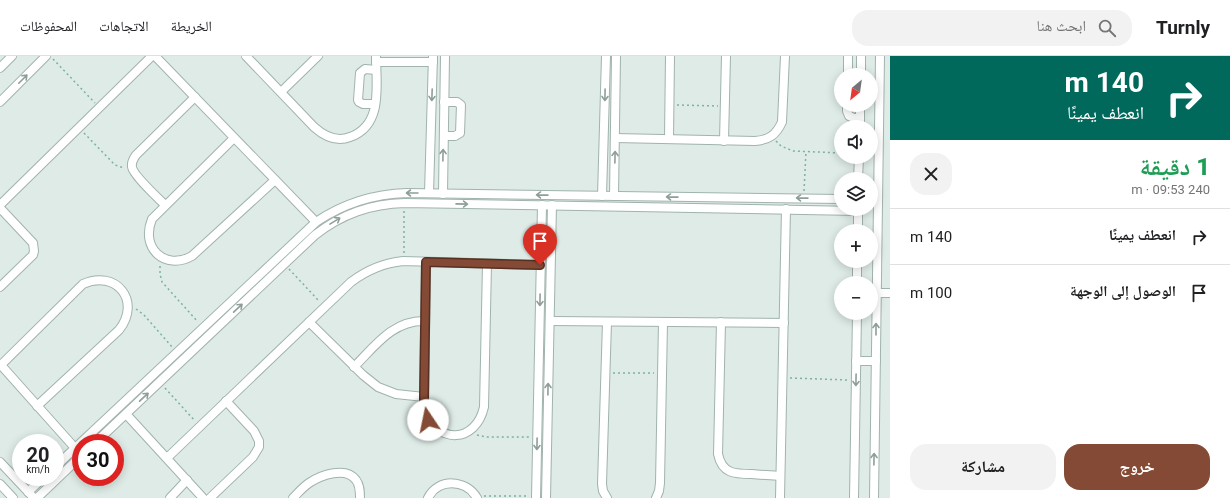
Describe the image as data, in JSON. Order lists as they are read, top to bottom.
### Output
{
  "north": "bottom left",
  "page": {
    "header": "Turnly",
    "search": "ابحث هنا",
    "nav": ["الخريطة", "الاتجاهات", "المحفوظات"],
    "turn": ["140 m", "انعطف يمينًا"],
    "map_buttons": ["+", "−"],
    "heading": ["1 دقيقة", "240 m · 09:53"],
    "list": [
      {
        "name": "انعطف يمينًا",
        "value": "140 m"
      },
      {
        "name": "الوصول إلى الوجهة",
        "value": "100 m"
      }
    ],
    "speed": "20 km/h",
    "limit": "30",
    "buttons": ["خروج", "مشاركة"]
  }
}
